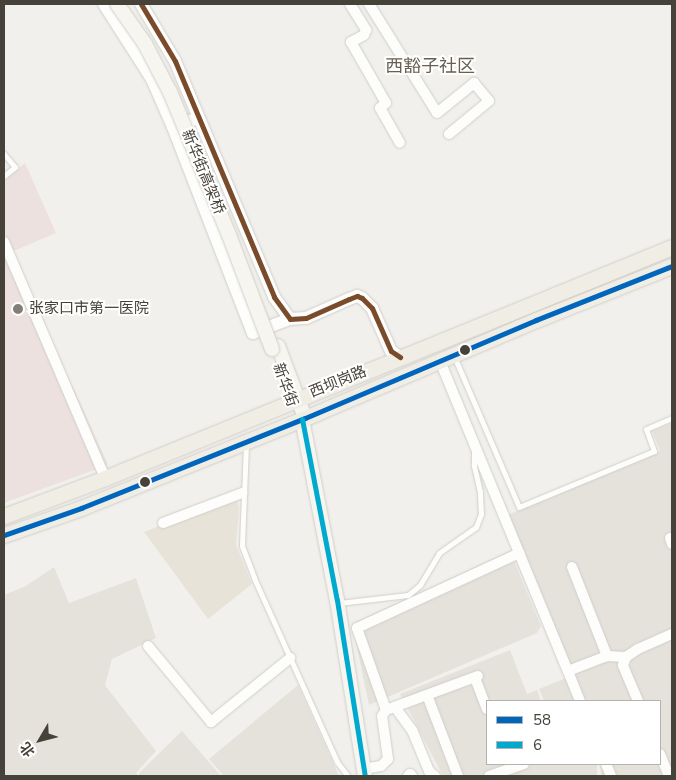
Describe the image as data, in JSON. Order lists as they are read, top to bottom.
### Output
{
  "streets": {
    "main road": ["新华街高架桥", "西坝岗路", "新华街"]
  },
  "crossings": [
    ["新华街高架桥", "新华街"],
    ["西坝岗路", "新华街"]
  ],
  "districts": ["西豁子社区"],
  "places": ["张家口市第一医院"],
  "lines": ["transit line 58", "transit line 6"],
  "legend": ["58", "6"],
  "north": "bottom left"
}
